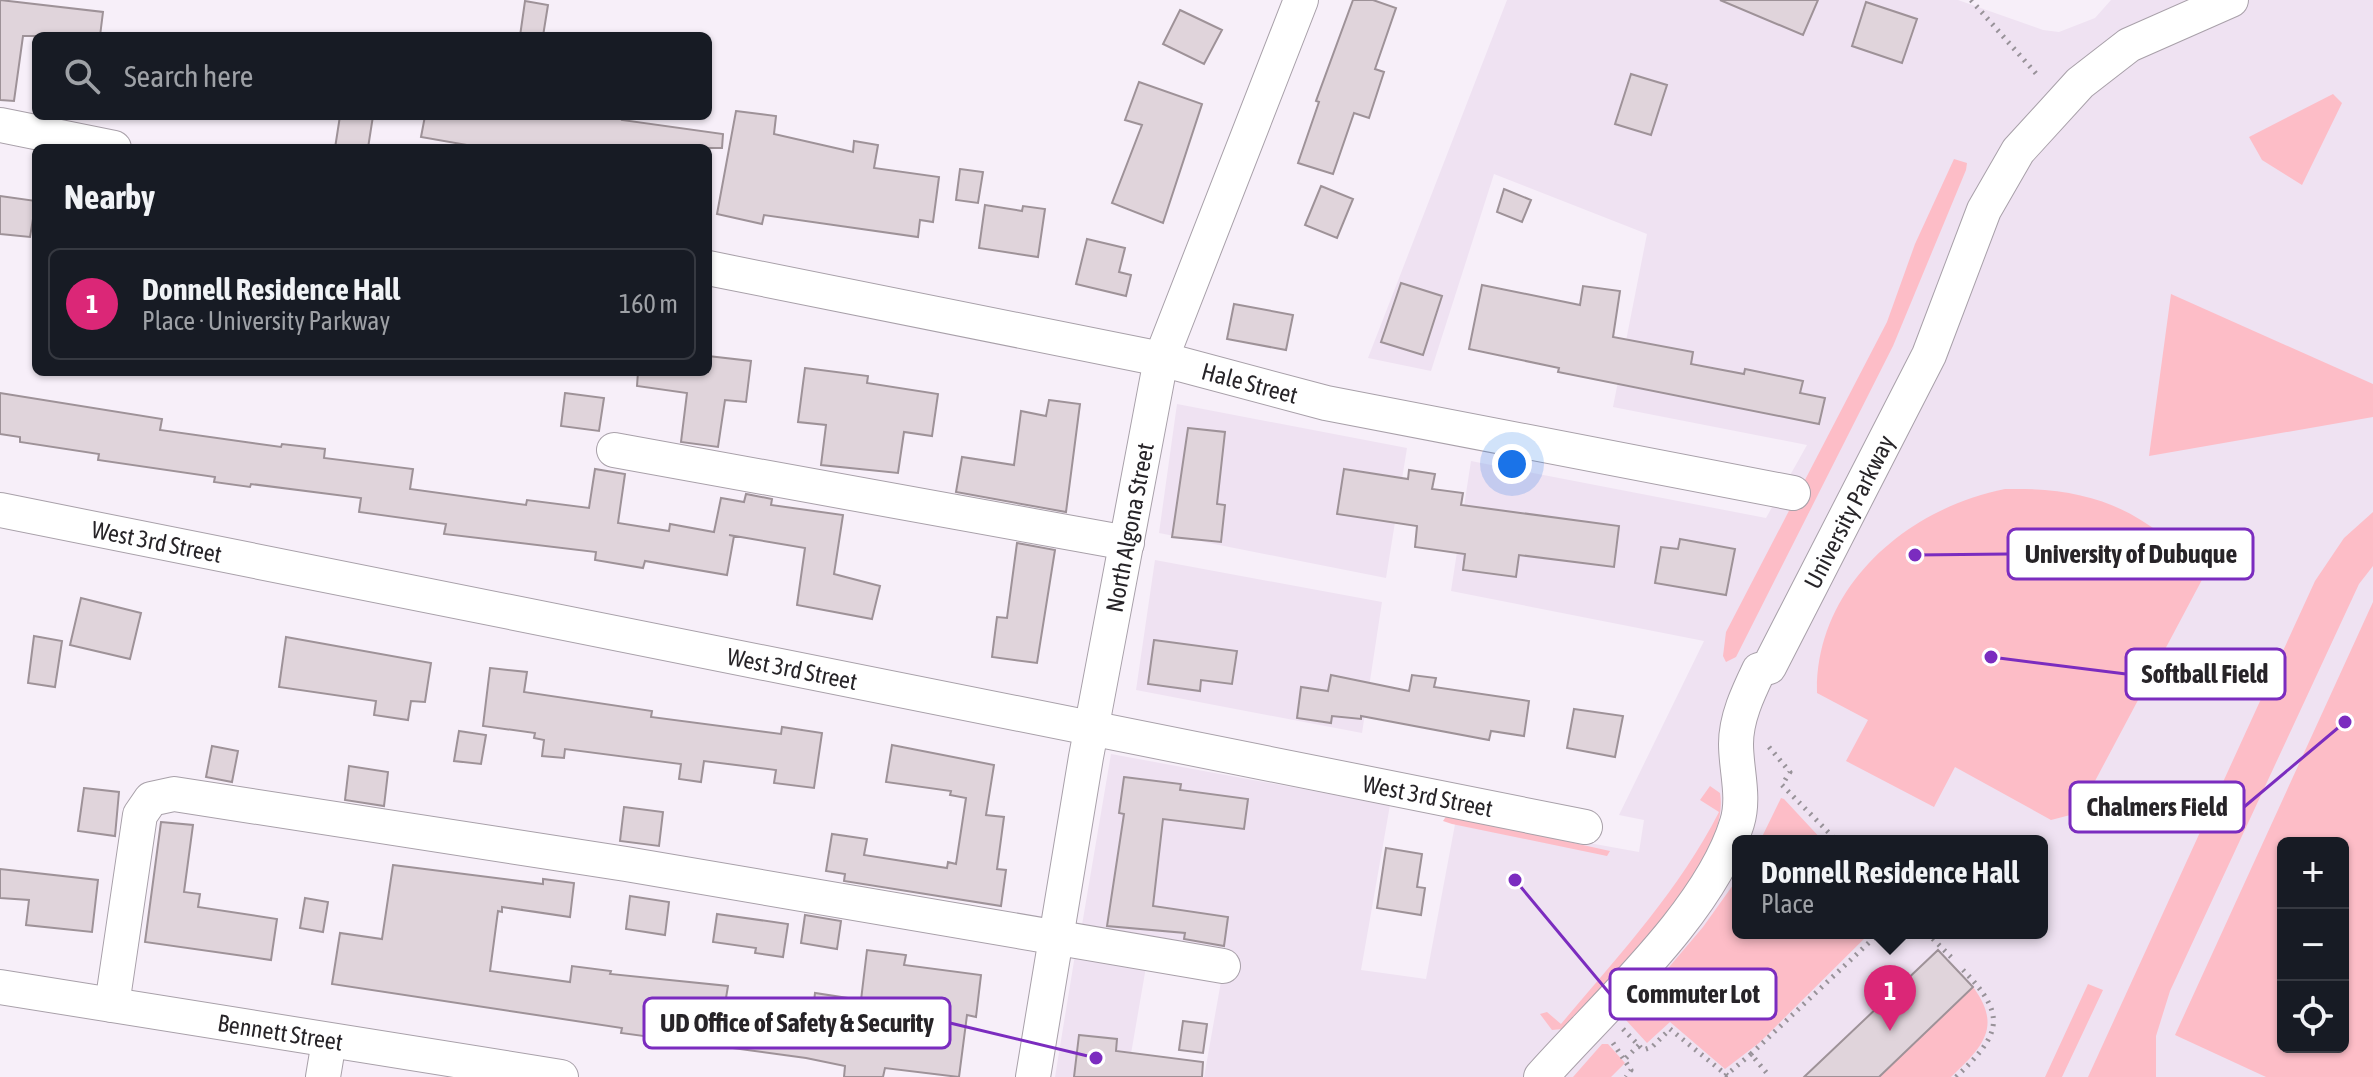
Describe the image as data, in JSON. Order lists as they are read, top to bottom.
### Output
{
  "streets": {
    "street": [
      "Hale Street",
      "University Parkway",
      "North Algona Street",
      "West 3rd Street",
      "Bennett Street"
    ]
  },
  "crossings": [
    ["Hale Street", "North Algona Street"],
    ["North Algona Street", "West 3rd Street"]
  ],
  "places": [
    "University of Dubuque",
    "Softball Field",
    "Chalmers Field",
    "Commuter Lot",
    "UD Office of Safety & Security"
  ],
  "page": {
    "search": "Search here",
    "heading": "Nearby",
    "list": [
      {
        "mark": "1",
        "name": "Donnell Residence Hall",
        "note": "Place · University Parkway",
        "value": "160 m"
      }
    ],
    "popup": ["Donnell Residence Hall", "Place"],
    "map_buttons": ["+", "−"],
    "pins": "1"
  }
}
